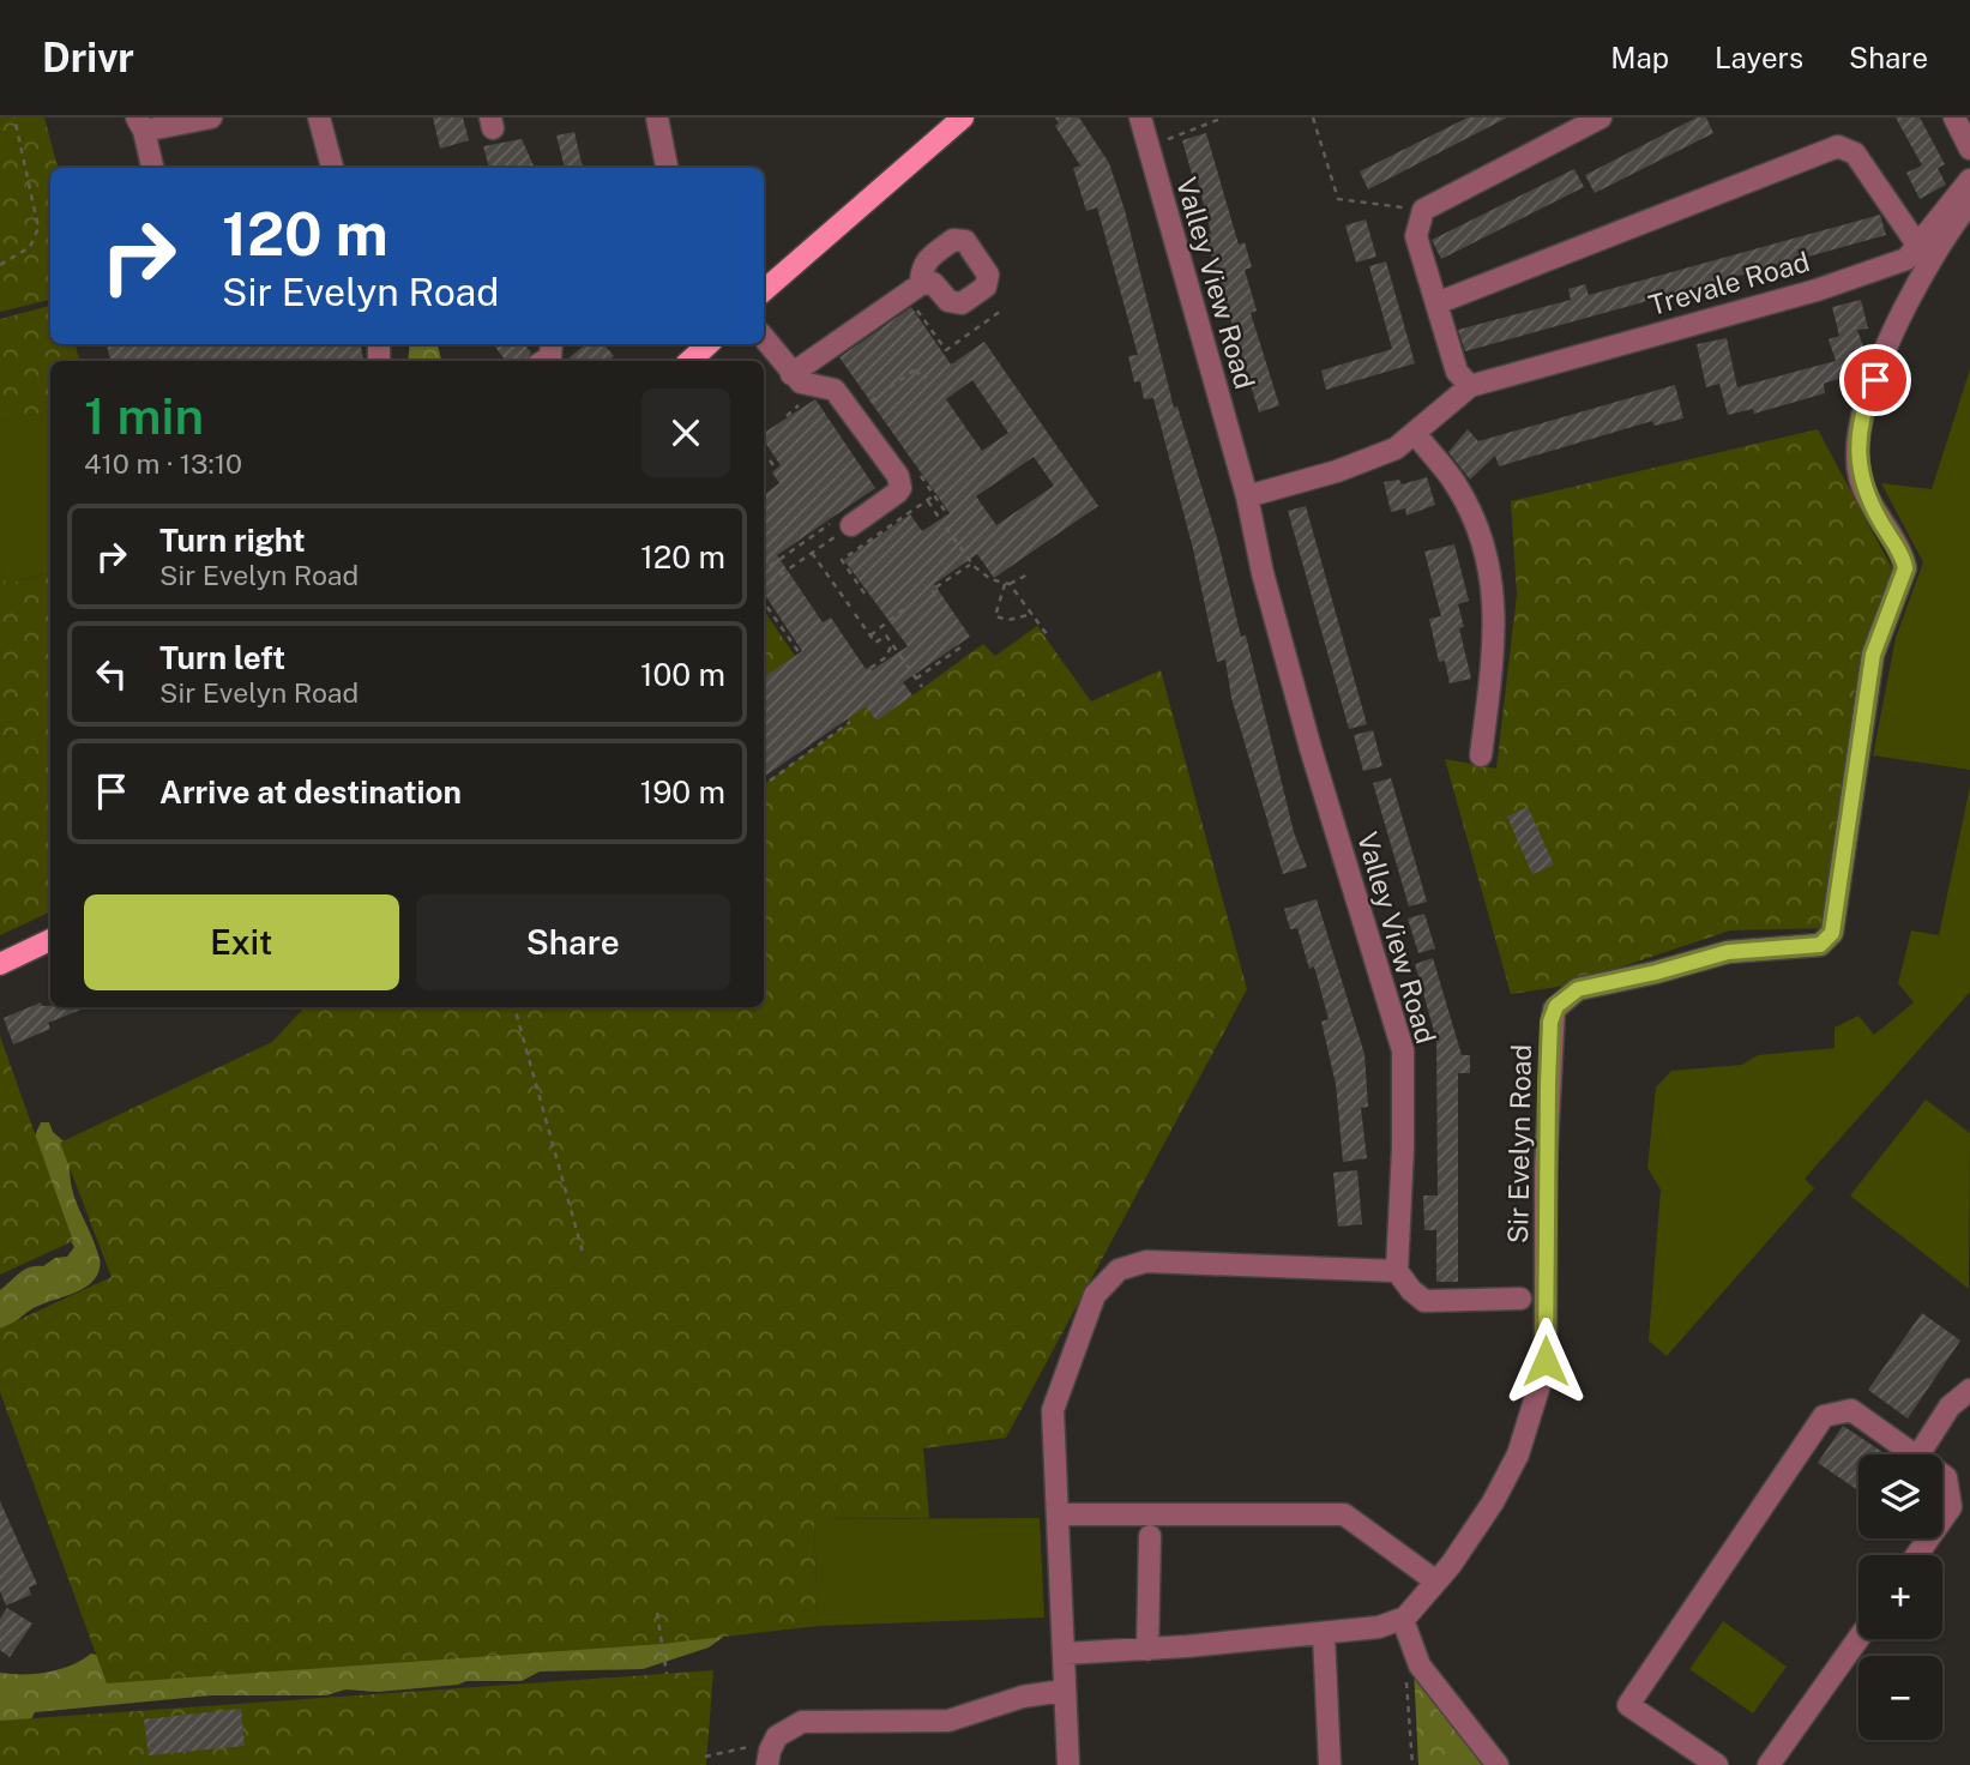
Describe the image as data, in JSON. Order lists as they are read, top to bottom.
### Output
{
  "streets": {
    "street": ["Valley View Road", "Trevale Road", "Sir Evelyn Road"]
  },
  "crossings": [
    ["Valley View Road", "Trevale Road"]
  ],
  "page": {
    "header": "Drivr",
    "nav": ["Map", "Layers", "Share"],
    "turn": ["120 m", "Sir Evelyn Road"],
    "heading": ["1 min", "410 m · 13:10"],
    "list": [
      {
        "name": "Turn right",
        "note": "Sir Evelyn Road",
        "value": "120 m"
      },
      {
        "name": "Turn left",
        "note": "Sir Evelyn Road",
        "value": "100 m"
      },
      {
        "name": "Arrive at destination",
        "value": "190 m"
      }
    ],
    "buttons": ["Exit", "Share"],
    "map_buttons": ["+", "−"]
  }
}
